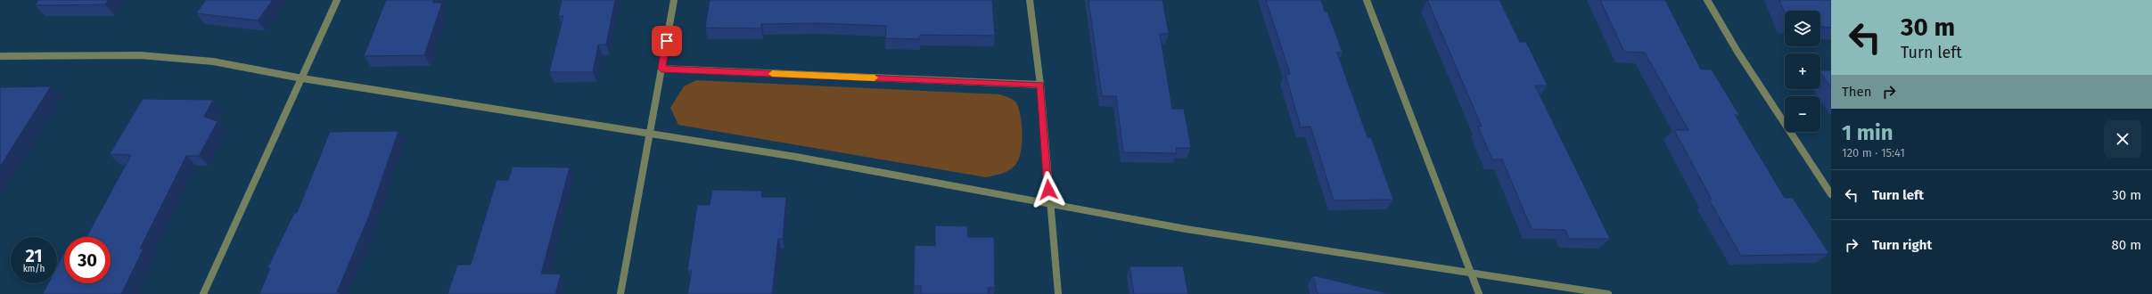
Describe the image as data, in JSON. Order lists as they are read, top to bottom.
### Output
{
  "page": {
    "turn": ["30 m", "Turn left"],
    "map_buttons": ["+", "−"],
    "then": "Then",
    "heading": ["1 min", "120 m · 15:41"],
    "list": [
      {
        "name": "Turn left",
        "value": "30 m"
      },
      {
        "name": "Turn right",
        "value": "80 m"
      }
    ],
    "speed": "21 km/h",
    "limit": "30"
  }
}
